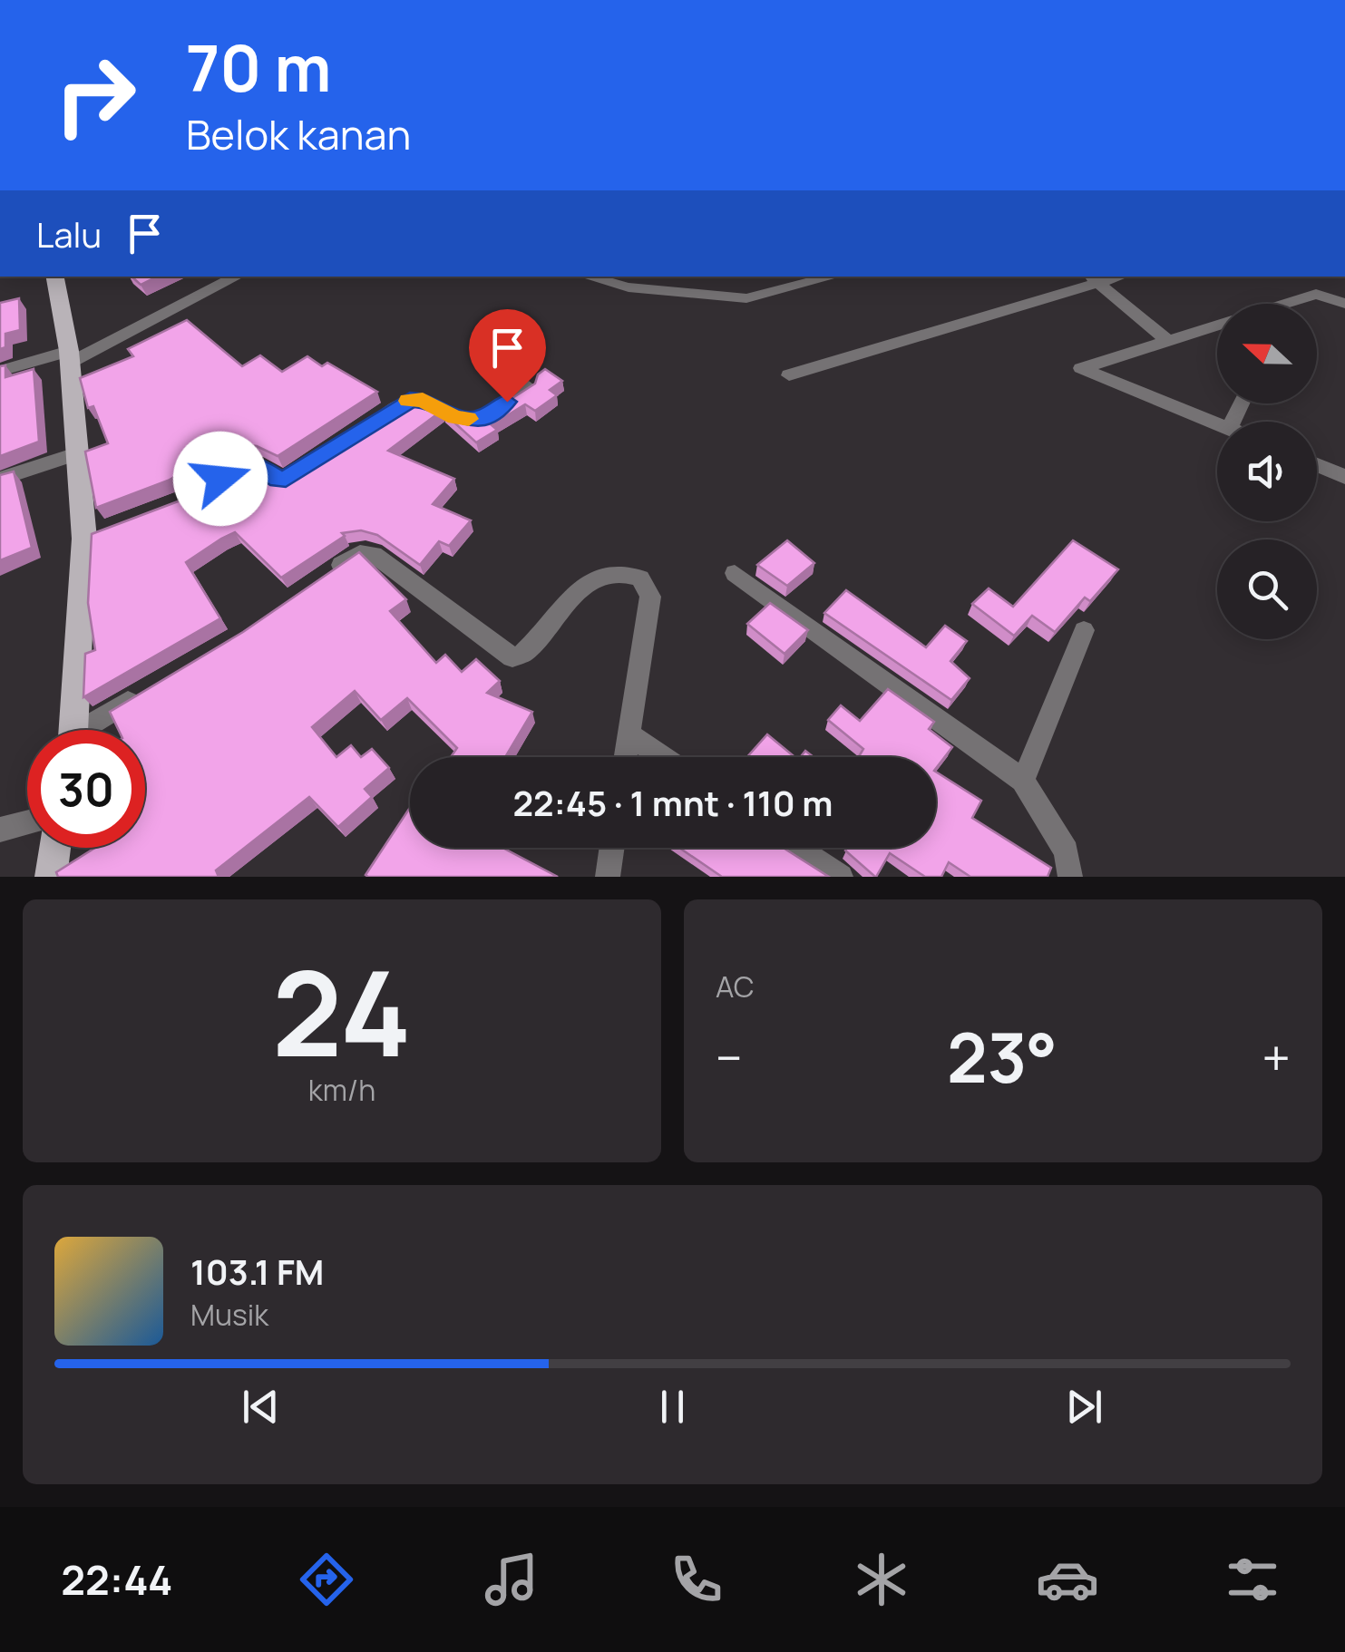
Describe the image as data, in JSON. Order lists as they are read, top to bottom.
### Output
{
  "north": "left",
  "page": {
    "turn": ["70 m", "Belok kanan"],
    "then": "Lalu",
    "limit": "30",
    "trip": "22:45 · 1 mnt · 110 m",
    "tile": [
      ["24", "km/h"],
      "AC"
    ],
    "heat": ["−", "23°", "+"],
    "song": ["103.1 FM", "Musik"],
    "tabs": "22:44"
  }
}
